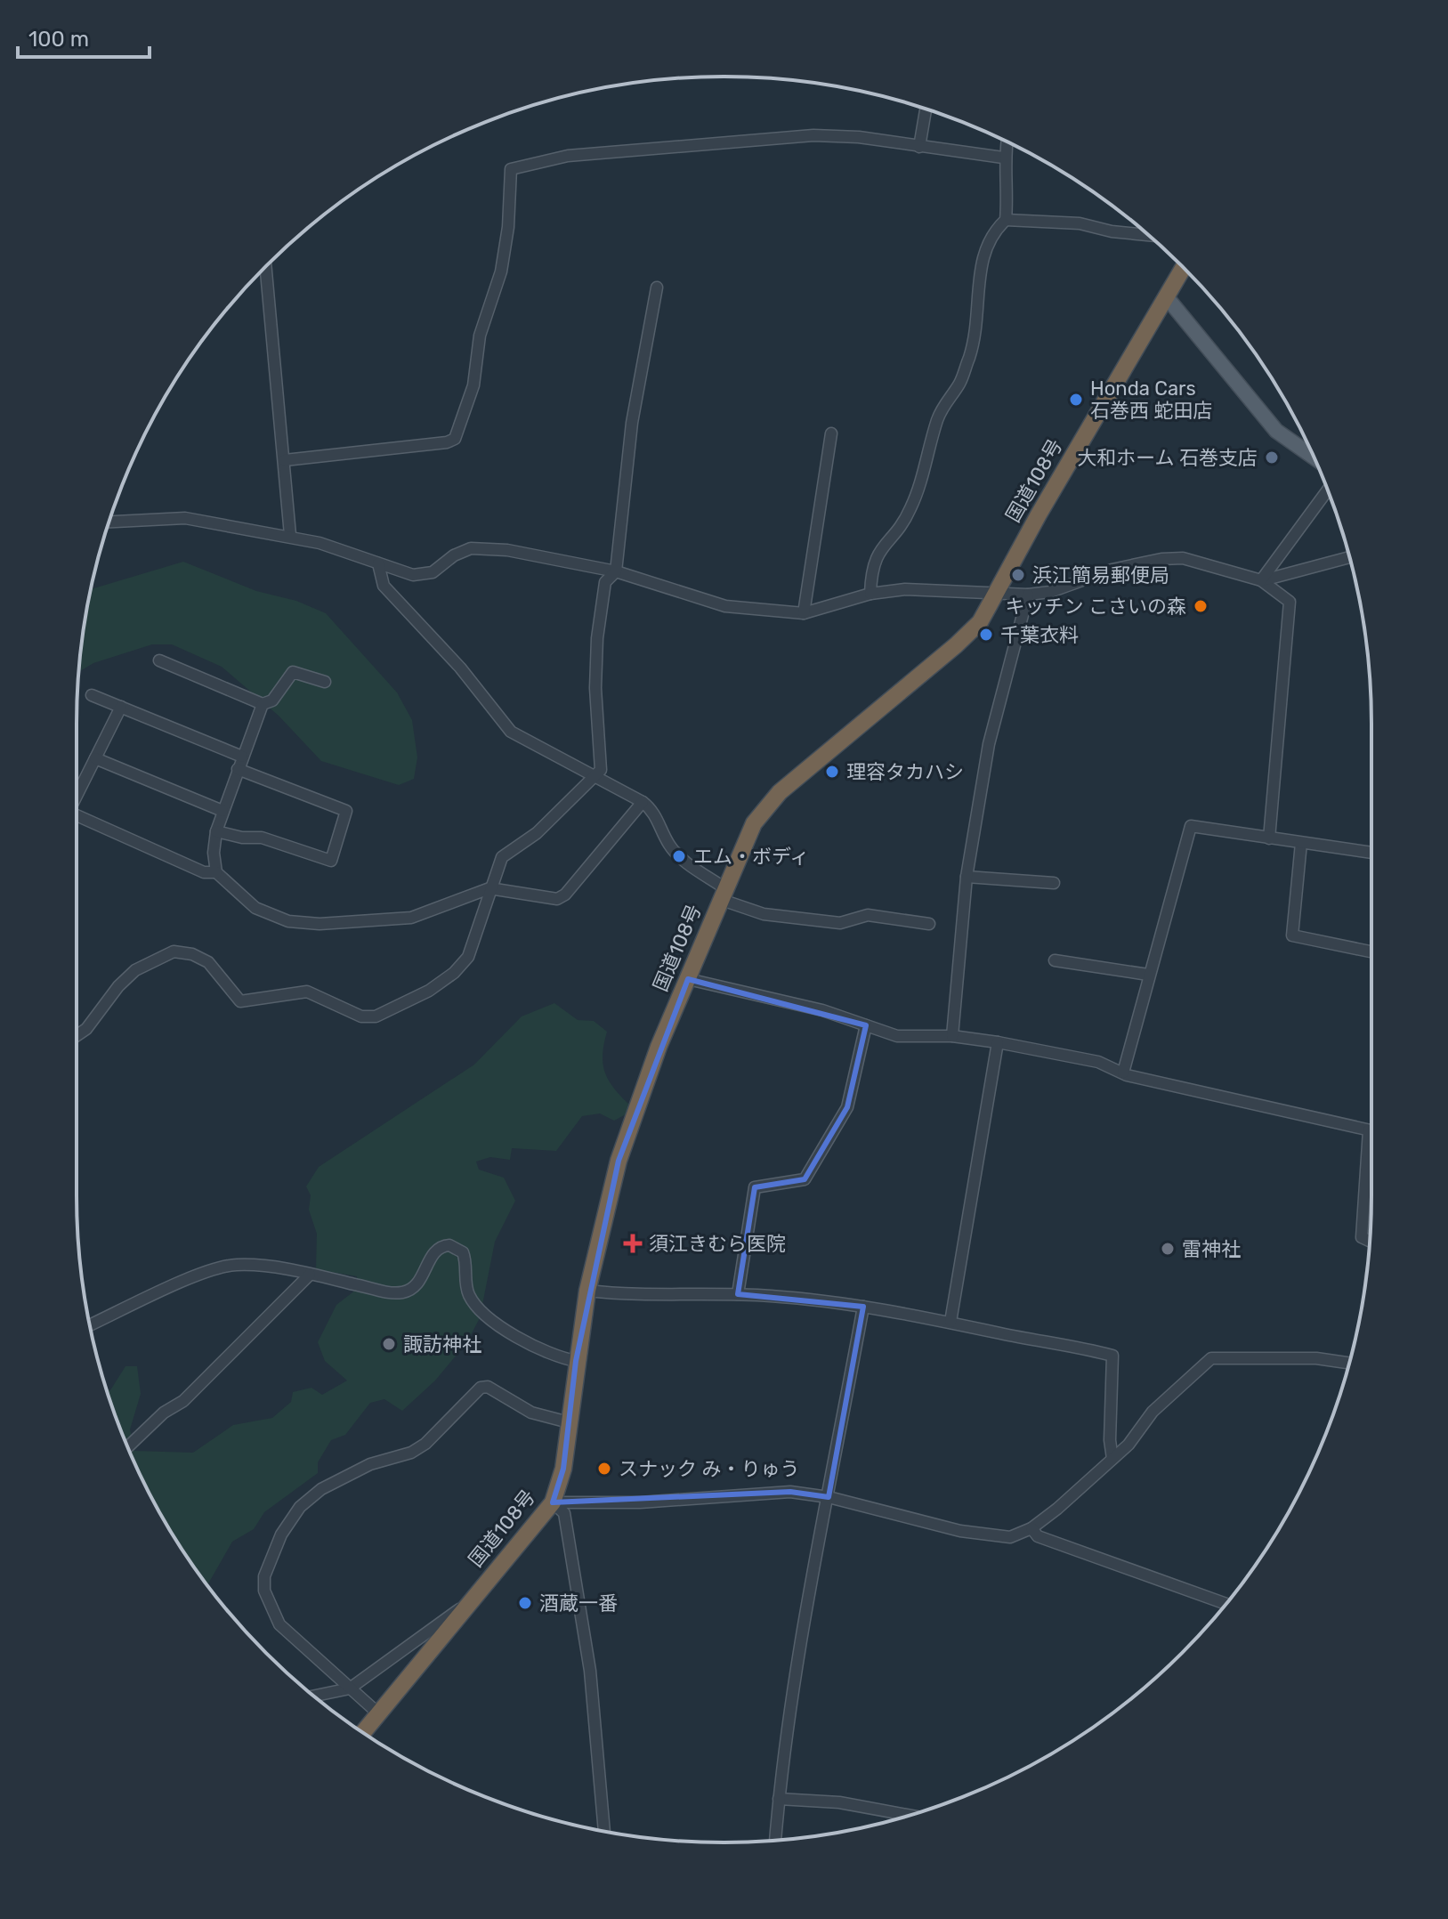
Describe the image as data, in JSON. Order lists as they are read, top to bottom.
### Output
{
  "streets": {
    "highway": ["国道108号"]
  },
  "places": {
    "other": [
      "Honda Cars 石巻西 蛇田店",
      "大和ホーム 石巻支店",
      "浜江簡易郵便局",
      "キッチン こさいの森",
      "千葉衣料",
      "理容タカハシ",
      "エム・ボディ",
      "雷神社",
      "諏訪神社",
      "スナック み・りゅう",
      "酒蔵一番"
    ],
    "health": ["須江きむら医院"]
  },
  "scale_bar": "100 m"
}
